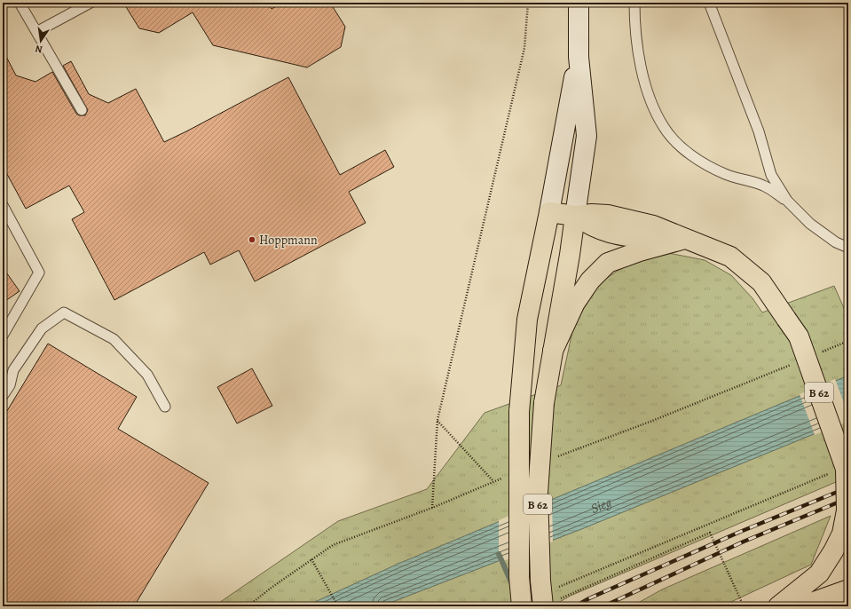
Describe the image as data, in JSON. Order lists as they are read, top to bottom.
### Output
{
  "streets": {
    "main road": ["B 62"]
  },
  "water": ["Sieg"],
  "places": ["Hoppmann"],
  "north": "bottom"
}
